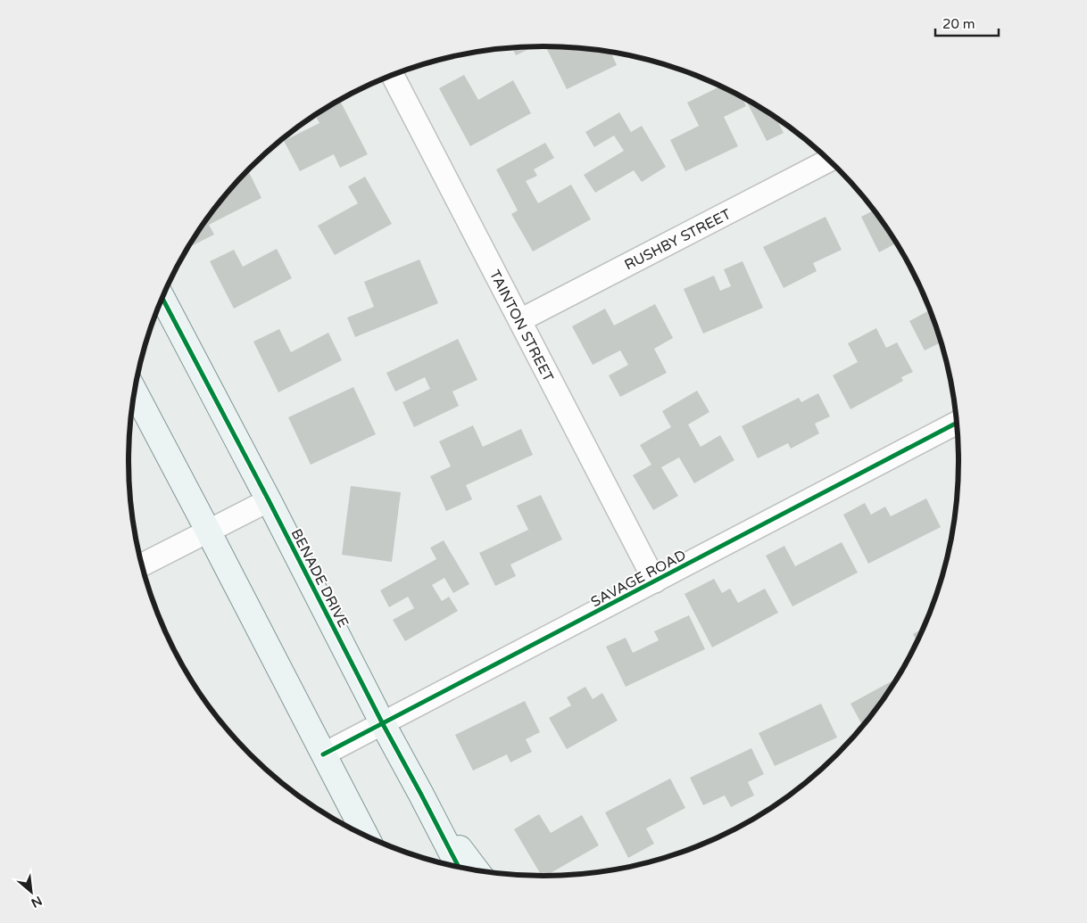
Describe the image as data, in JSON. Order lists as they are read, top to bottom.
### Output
{
  "streets": {
    "street": [
      "RUSHBY STREET",
      "TAINTON STREET",
      "BENADE DRIVE",
      "SAVAGE ROAD"
    ]
  },
  "crossings": [
    ["RUSHBY STREET", "TAINTON STREET"],
    ["TAINTON STREET", "SAVAGE ROAD"],
    ["BENADE DRIVE", "SAVAGE ROAD"]
  ],
  "scale_bar": "20 m",
  "north": "bottom right"
}
